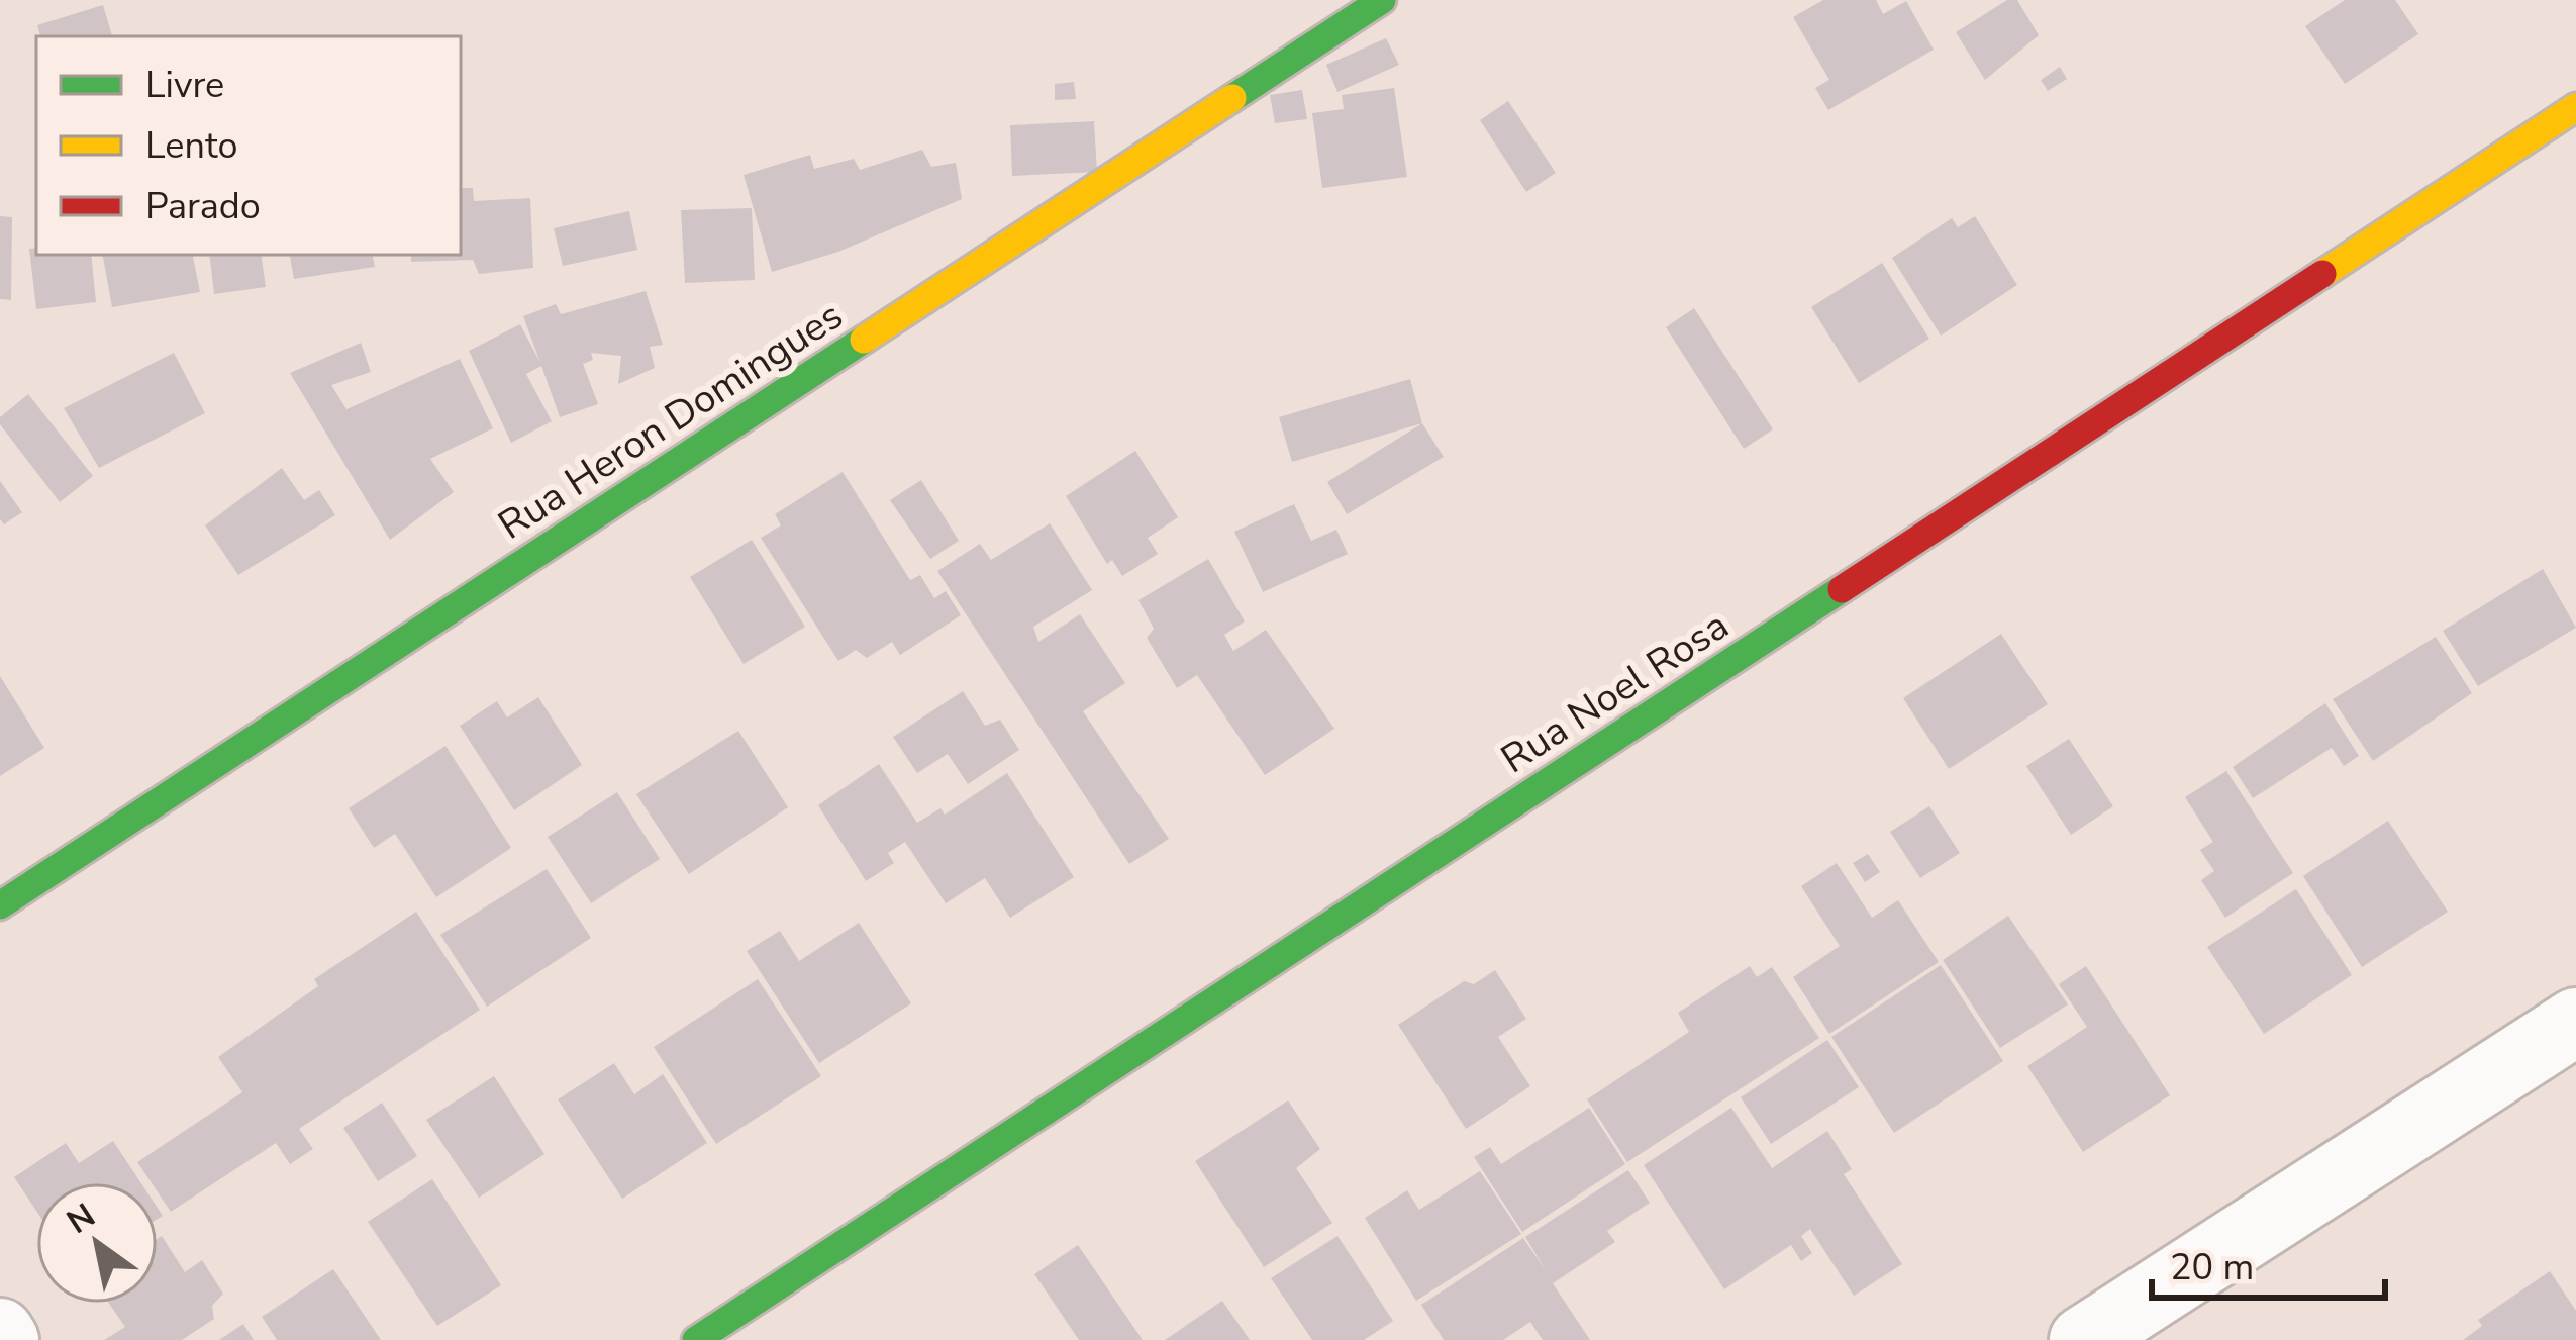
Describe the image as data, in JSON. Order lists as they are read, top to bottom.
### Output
{
  "streets": {
    "street": ["Rua Heron Domingues", "Rua Noel Rosa"]
  },
  "legend": ["Livre", "Lento", "Parado"],
  "scale_bar": "20 m",
  "north": "top left"
}
